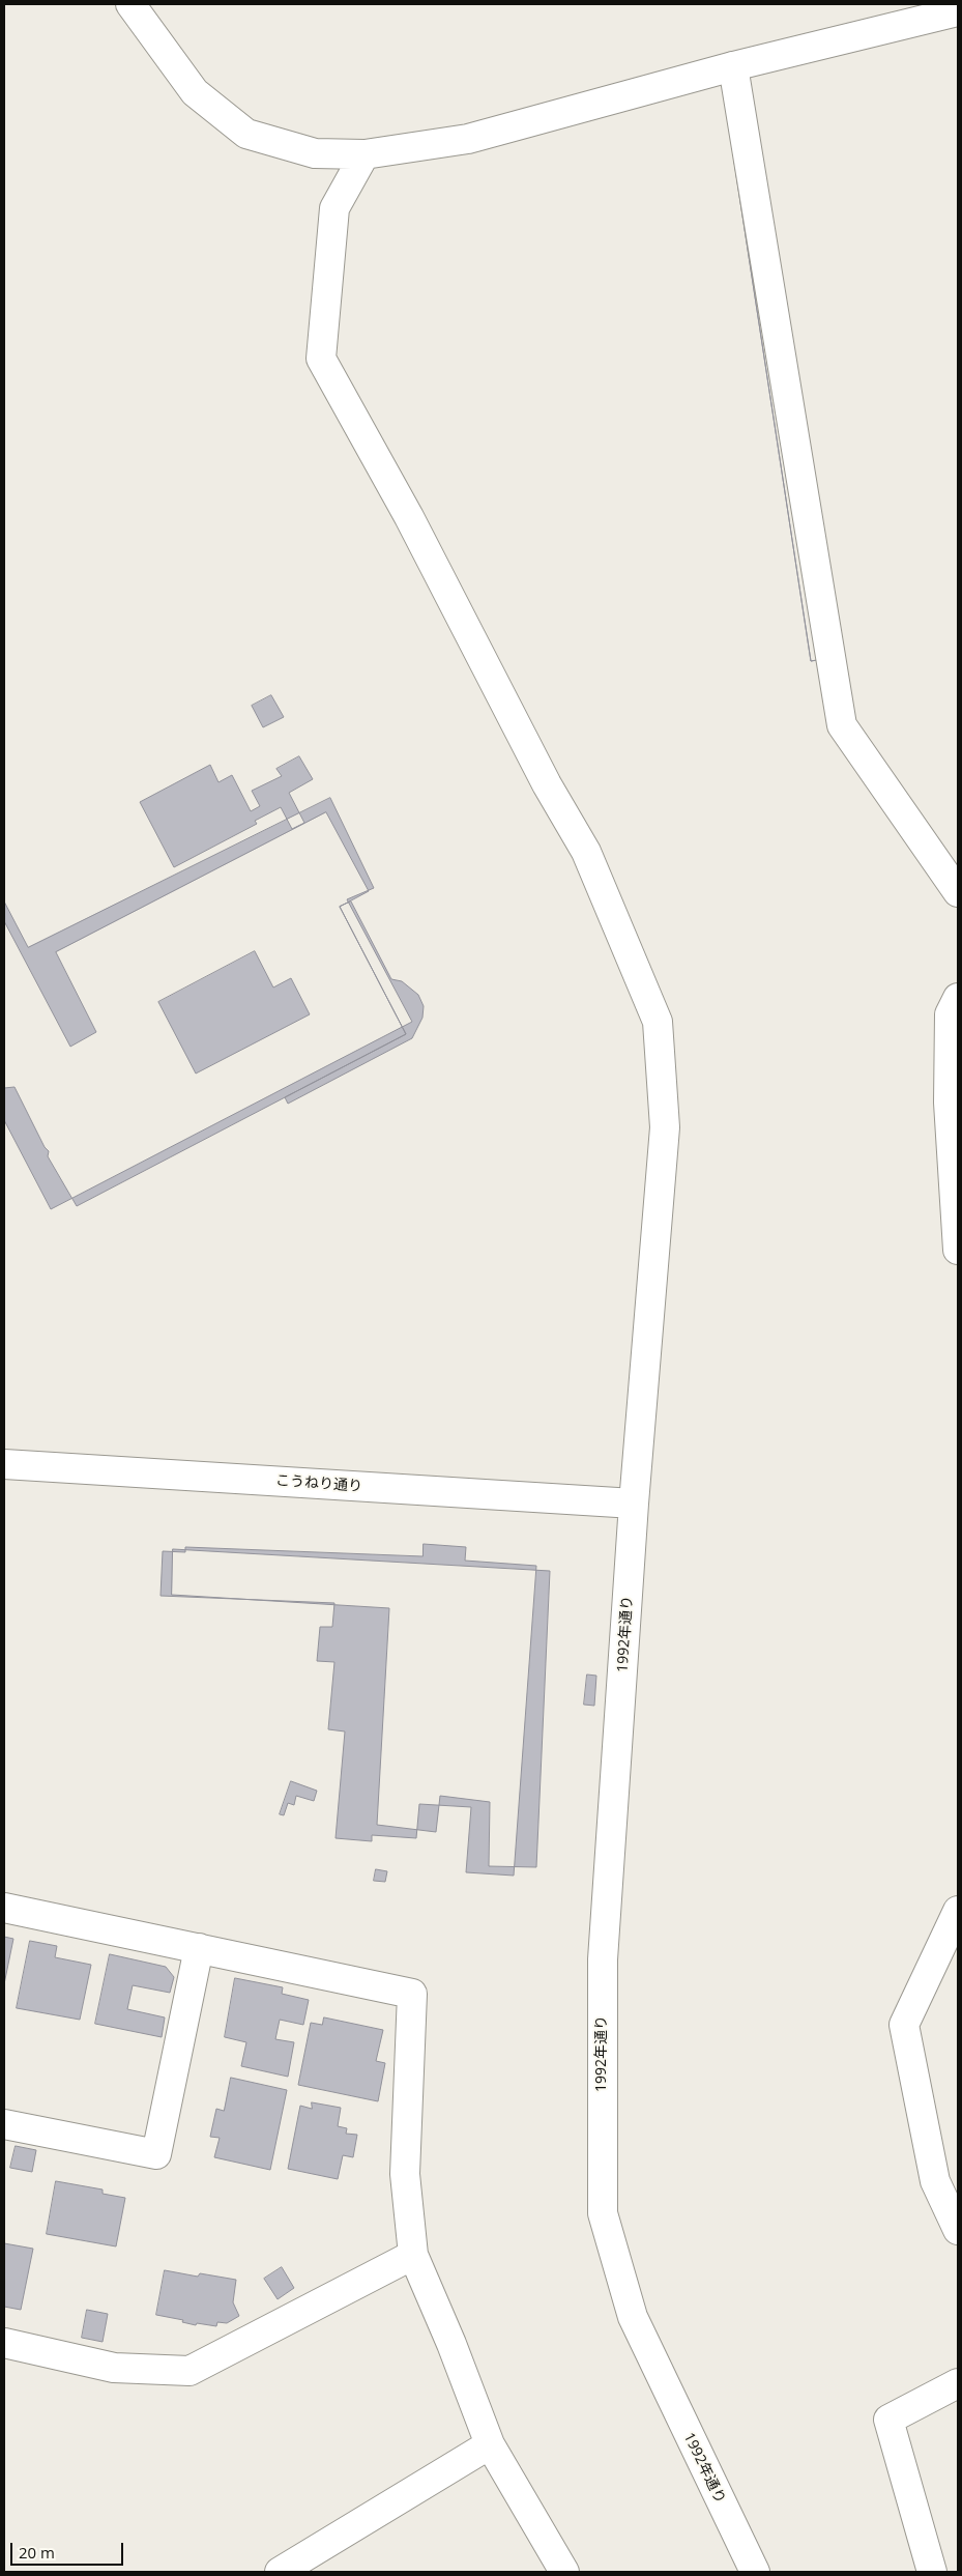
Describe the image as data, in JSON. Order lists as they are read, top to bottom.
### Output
{
  "streets": {
    "street": ["こうねり通り", "1992年通り"]
  },
  "crossings": [
    ["こうねり通り", "1992年通り"]
  ],
  "scale_bar": "20 m"
}
